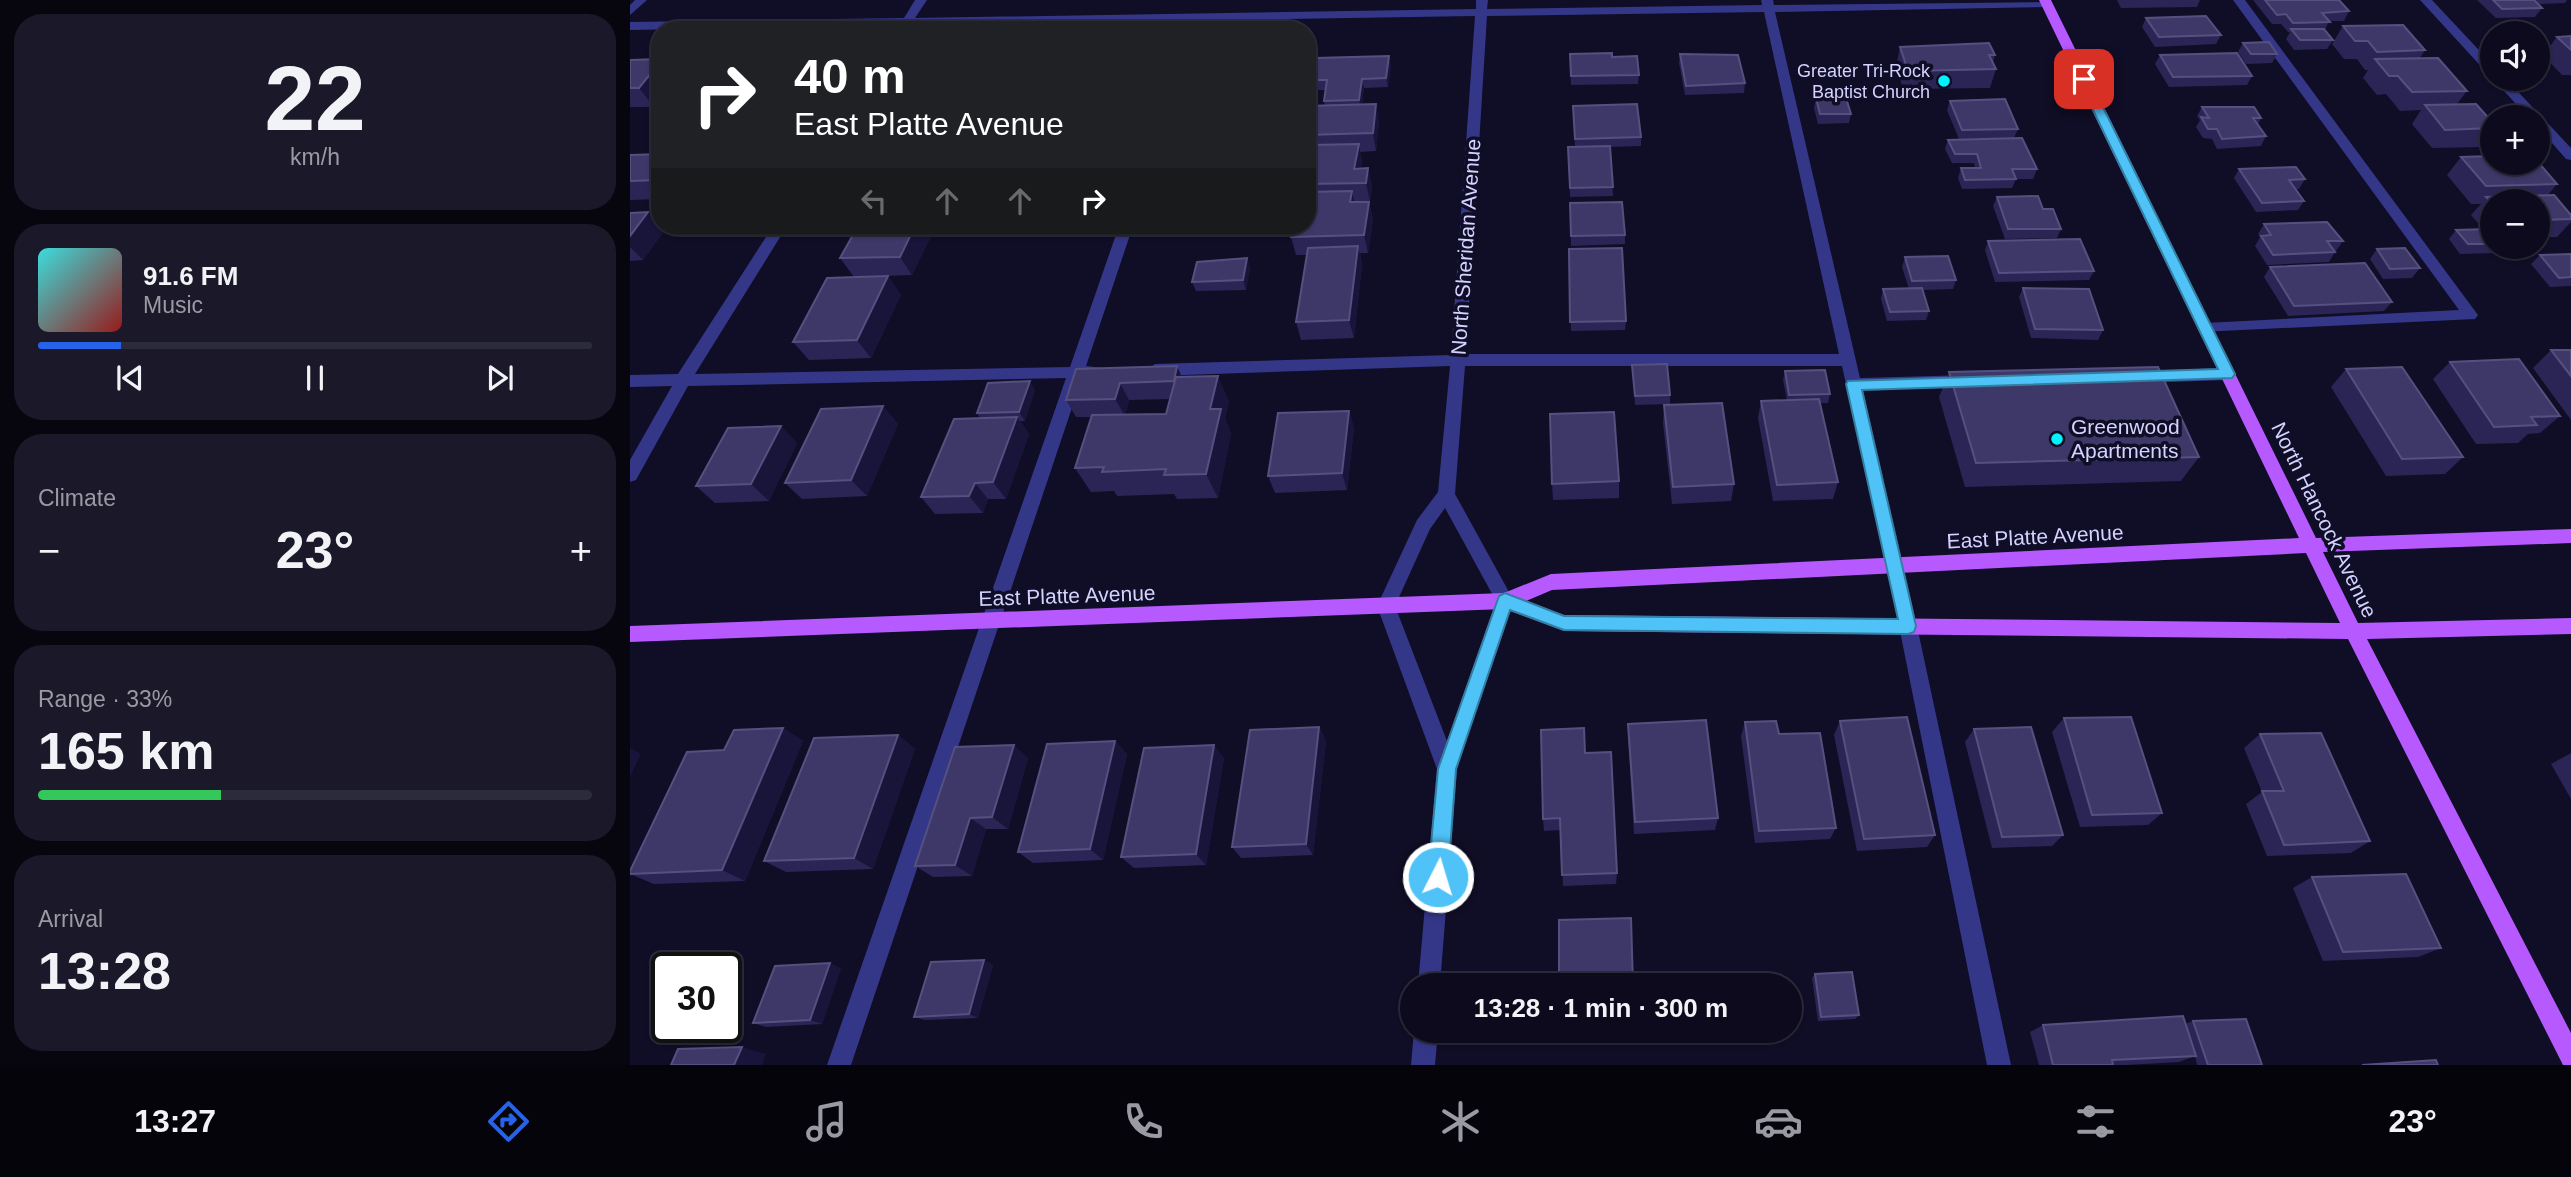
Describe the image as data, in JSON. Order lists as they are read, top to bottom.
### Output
{
  "streets": {
    "main road": ["North Hancock Avenue", "East Platte Avenue"],
    "street": ["North Sheridan Avenue"]
  },
  "crossings": [
    ["North Hancock Avenue", "East Platte Avenue"]
  ],
  "places": ["Greater Tri-Rock Baptist Church", "Greenwood Apartments"],
  "page": {
    "tile": [
      ["22", "km/h"],
      "Climate",
      ["Range · 33%", "165 km"],
      ["Arrival", "13:28"]
    ],
    "map_buttons": ["+", "−"],
    "turn": ["40 m", "East Platte Avenue"],
    "song": ["91.6 FM", "Music"],
    "heat": ["−", "23°", "+"],
    "limit": "30",
    "trip": "13:28 · 1 min · 300 m",
    "tabs": ["13:27", "23°"]
  }
}
